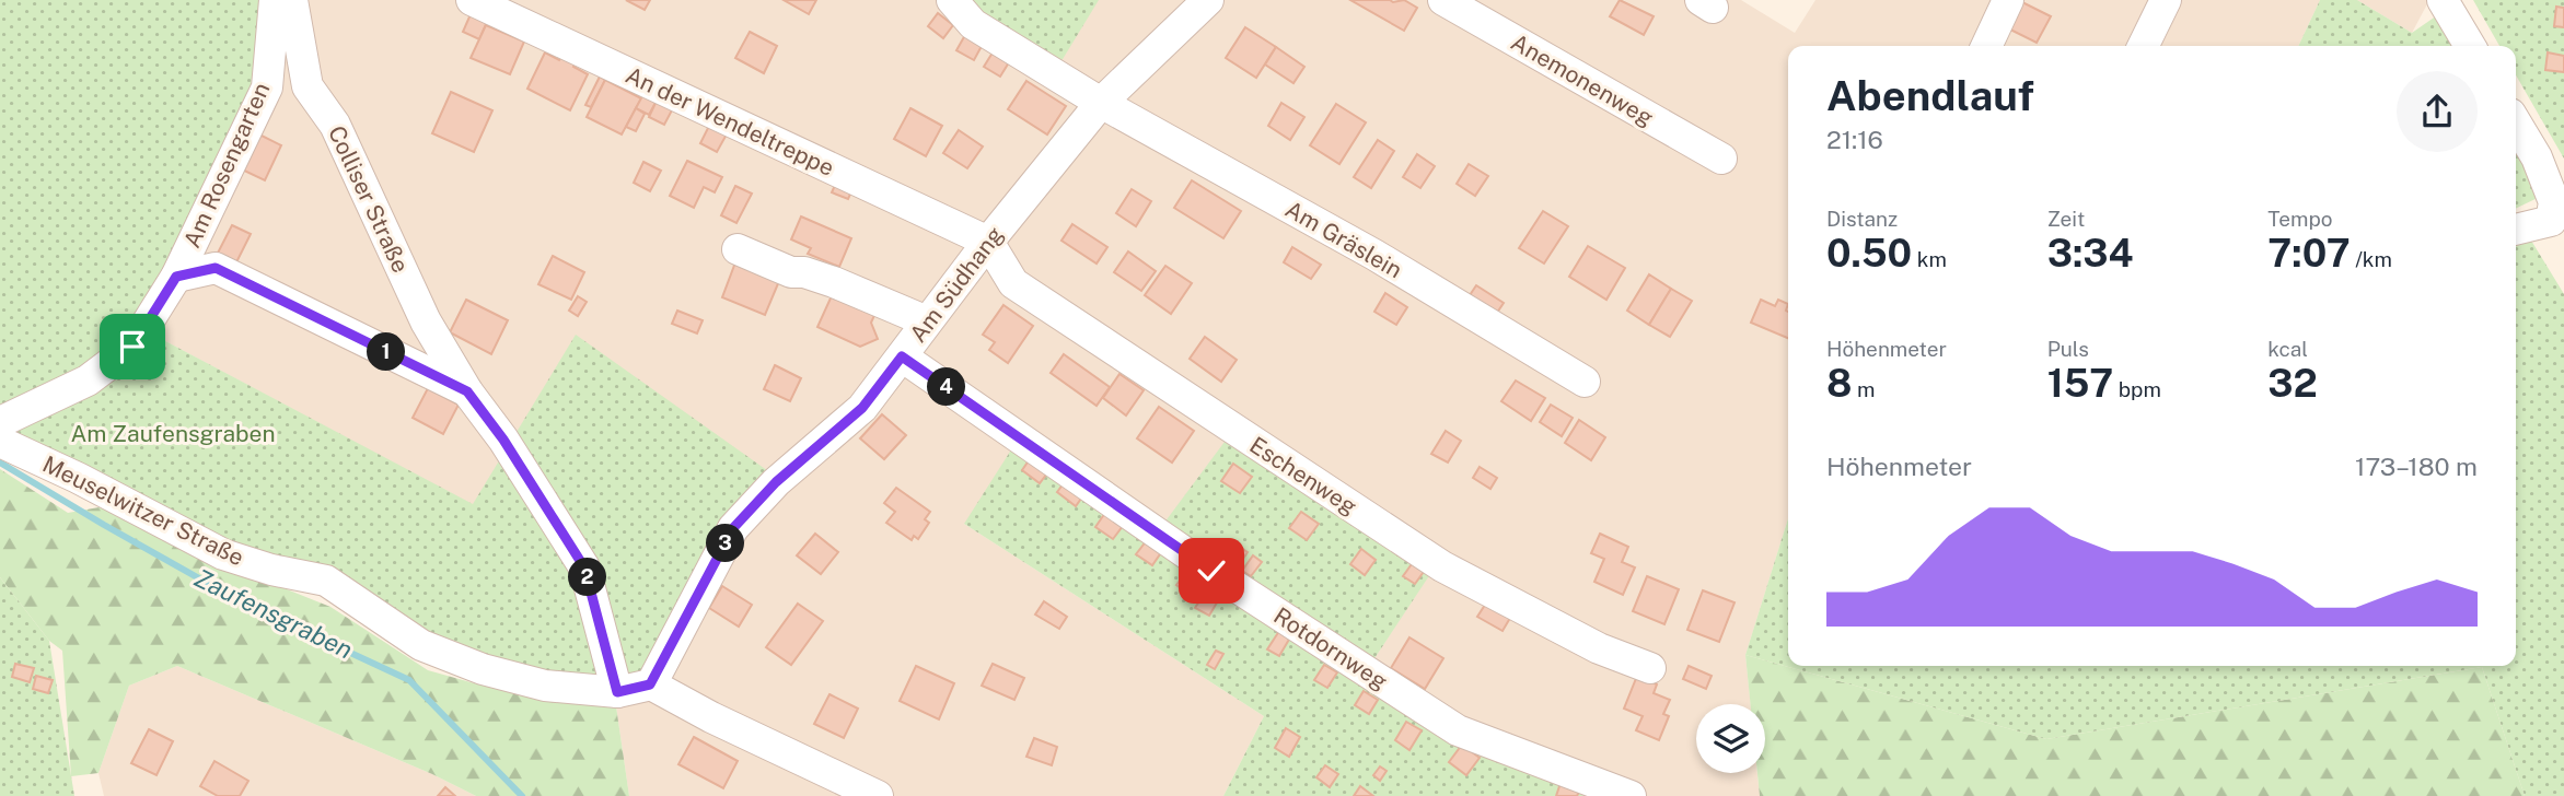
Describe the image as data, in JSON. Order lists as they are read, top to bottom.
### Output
{
  "streets": {
    "street": [
      "Anemonenweg",
      "An der Wendeltreppe",
      "Am Rosengarten",
      "Colliser Straße",
      "Am Gräslein",
      "Am Südhang",
      "Eschenweg",
      "Meuselwitzer Straße",
      "Rotdornweg"
    ]
  },
  "crossings": [
    ["An der Wendeltreppe", "Am Südhang"],
    ["An der Wendeltreppe", "Eschenweg"],
    ["Am Rosengarten", "Colliser Straße"],
    ["Colliser Straße", "Meuselwitzer Straße"],
    ["Am Gräslein", "Am Südhang"],
    ["Am Südhang", "Eschenweg"],
    ["Am Südhang", "Meuselwitzer Straße"],
    ["Am Südhang", "Rotdornweg"]
  ],
  "water": ["Zaufensgraben"],
  "parks": ["Am Zaufensgraben"],
  "page": {
    "heading": ["Abendlauf", "21:16"],
    "stats": [
      ["Distanz", "0.50 km"],
      ["Zeit", "3:34"],
      ["Tempo", "7:07 /km"],
      ["Höhenmeter", "8 m"],
      ["Puls", "157 bpm"],
      ["kcal", "32"]
    ],
    "pins": [
      "1",
      "4",
      "3",
      "2"
    ],
    "chart": ["Höhenmeter", "173–180 m"]
  }
}
